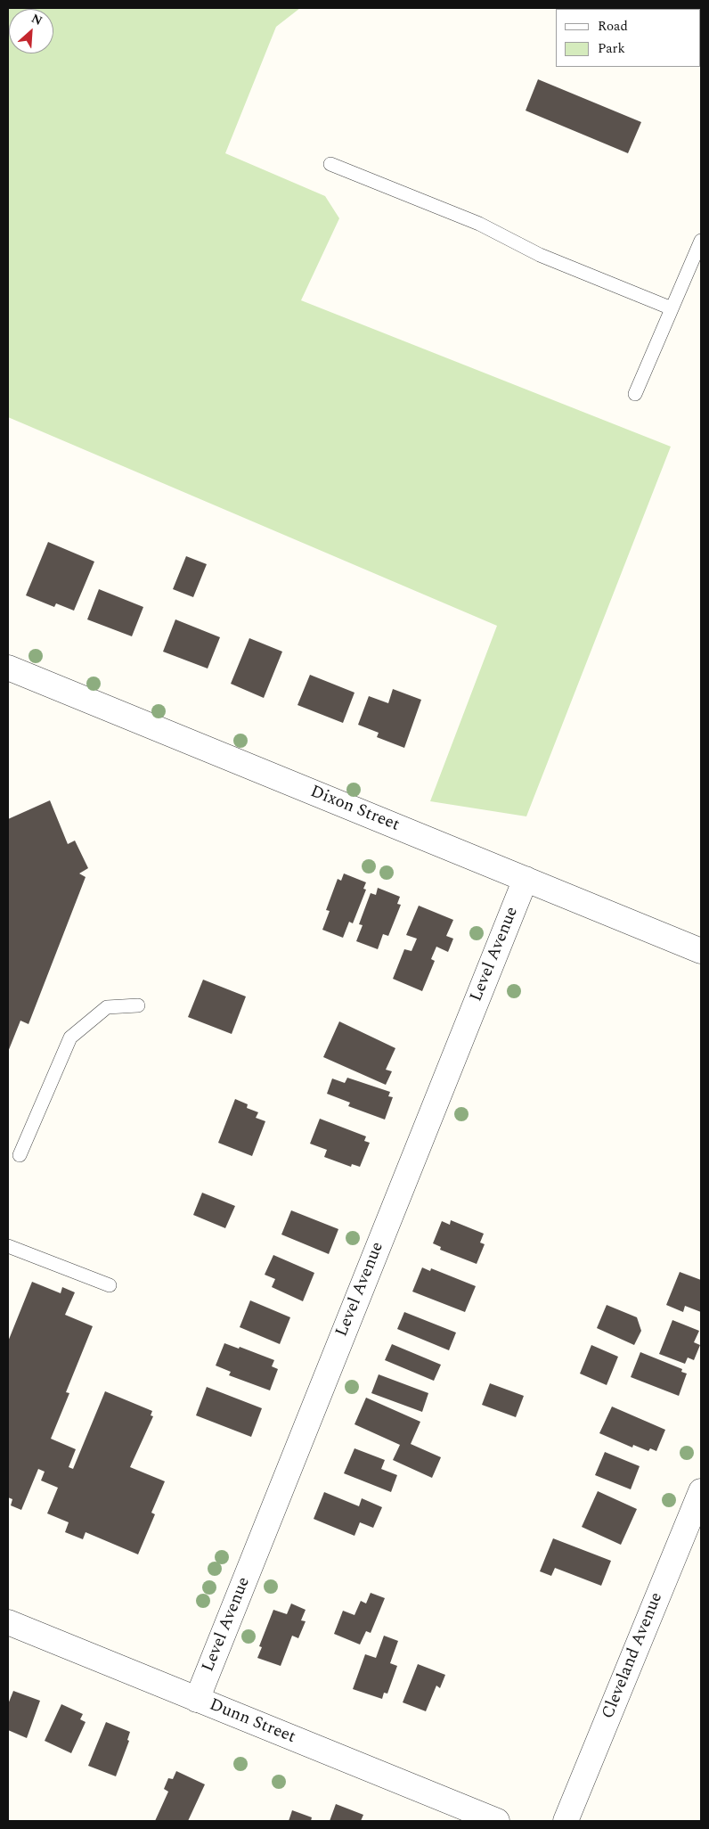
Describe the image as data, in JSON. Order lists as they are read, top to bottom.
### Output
{
  "streets": {
    "street": [
      "Dixon Street",
      "Level Avenue",
      "Cleveland Avenue",
      "Dunn Street"
    ]
  },
  "crossings": [
    ["Dixon Street", "Level Avenue"],
    ["Level Avenue", "Dunn Street"]
  ],
  "legend": ["Road", "Park"],
  "north": "top right"
}
